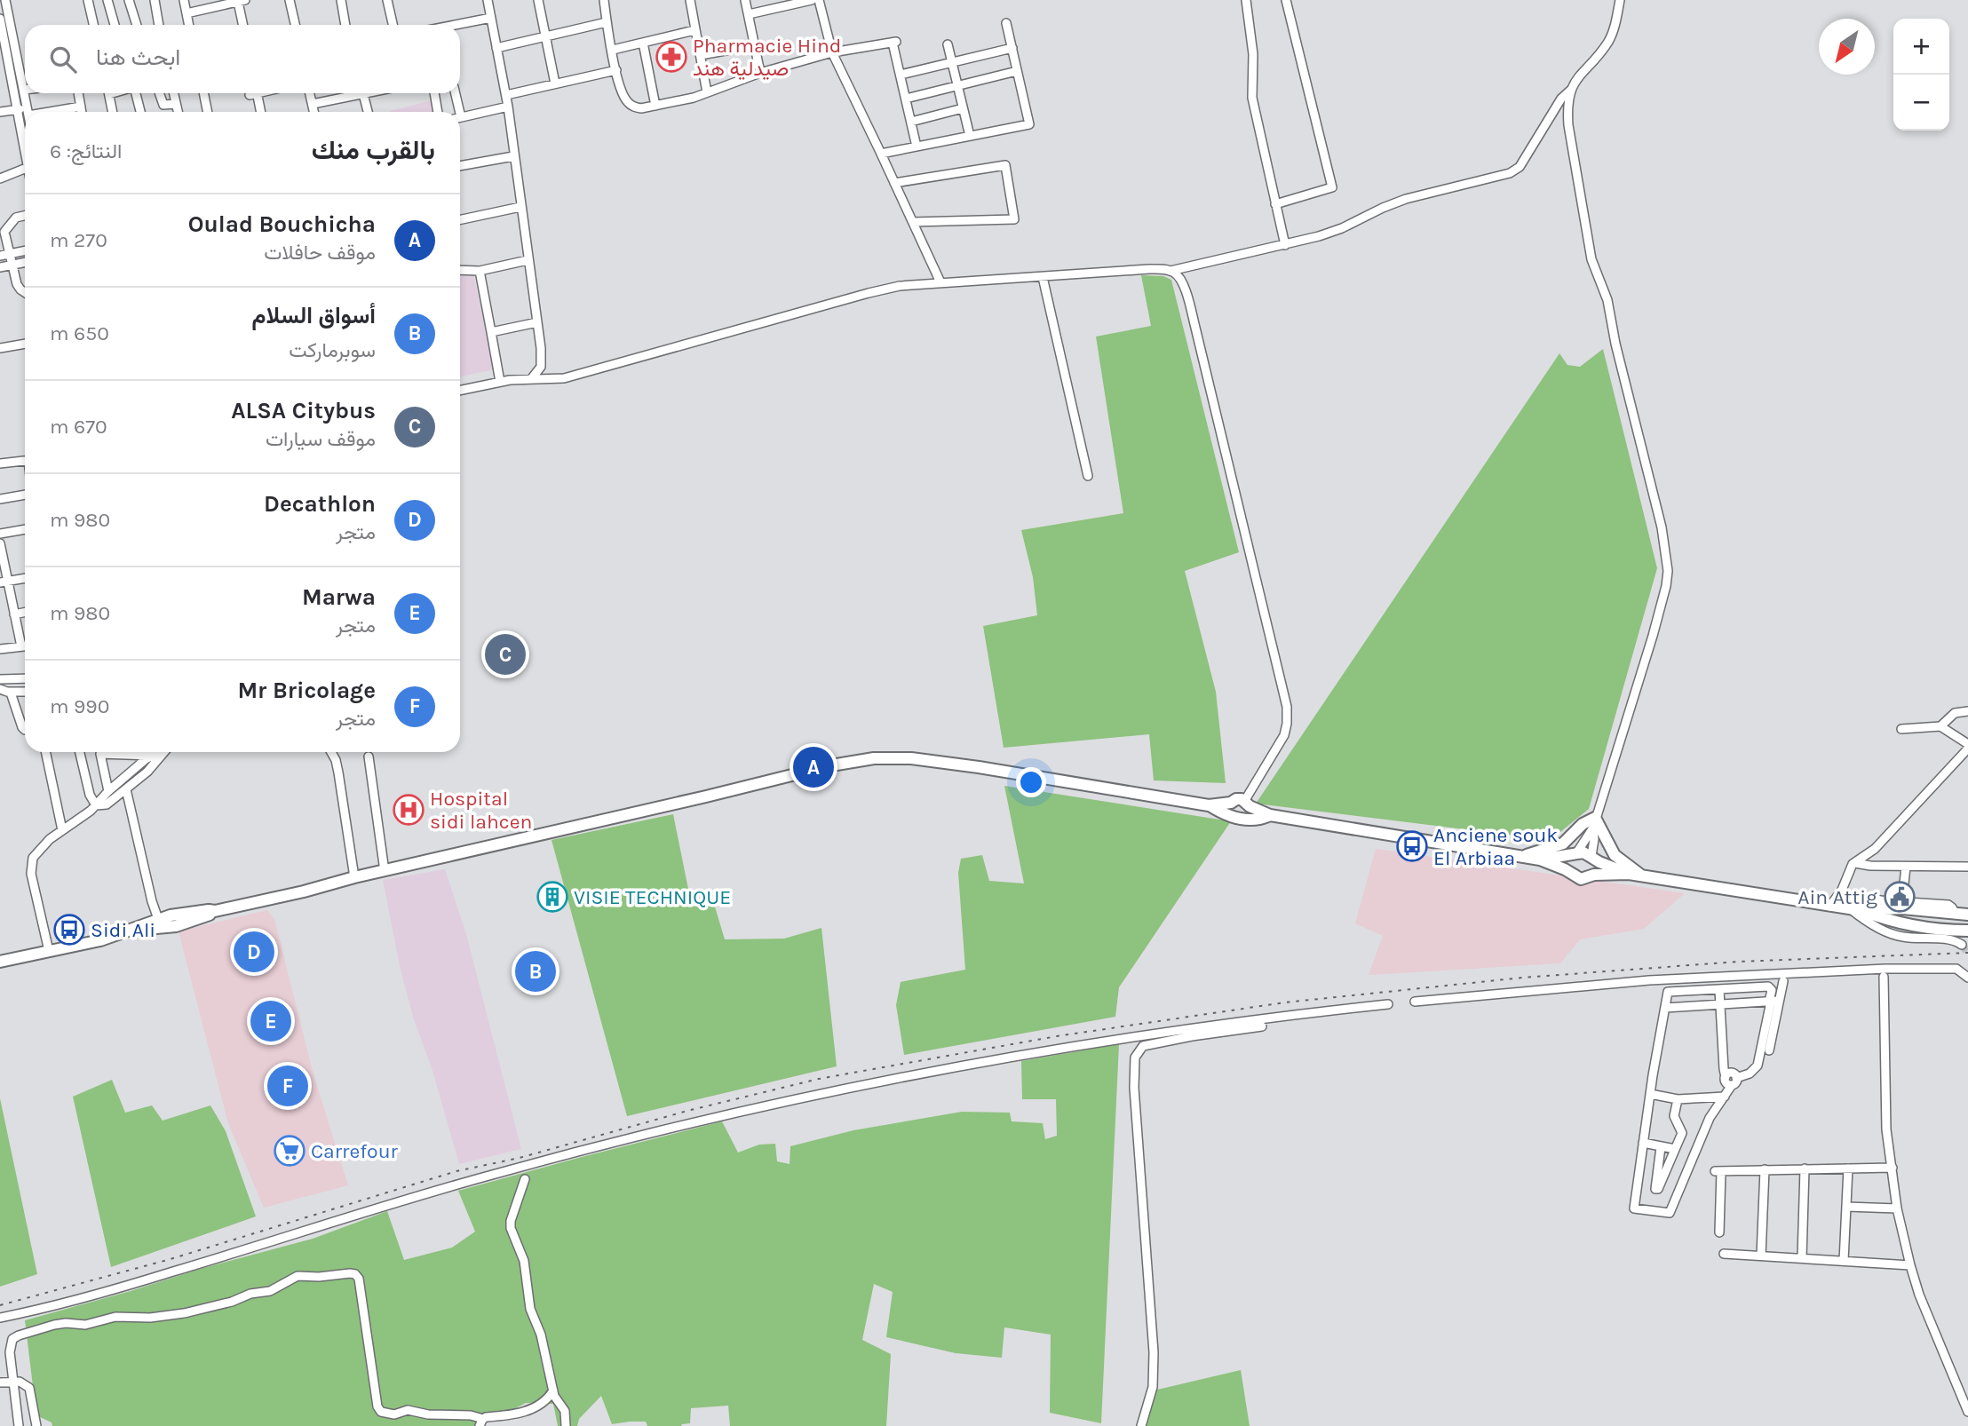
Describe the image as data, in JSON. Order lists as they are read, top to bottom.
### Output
{
  "places": {
    "pharmacy": ["Pharmacie Hind صيدلية هند"],
    "hospital": ["Hospital sidi lahcen"],
    "bus stop": ["Anciene souk El Arbiaa", "Sidi Ali"],
    "building": ["VISIE TECHNIQUE"],
    "public building": ["Ain Attig"],
    "supermarket": ["Carrefour"]
  },
  "north": "bottom left",
  "page": {
    "map_buttons": ["+", "−"],
    "search": "ابحث هنا",
    "heading": ["بالقرب منك", "النتائج: 6"],
    "list": [
      {
        "mark": "A",
        "name": "Oulad Bouchicha",
        "note": "موقف حافلات",
        "value": "270 m"
      },
      {
        "mark": "B",
        "name": "أسواق السلام",
        "note": "سوبرماركت",
        "value": "650 m"
      },
      {
        "mark": "C",
        "name": "ALSA Citybus",
        "note": "موقف سيارات",
        "value": "670 m"
      },
      {
        "mark": "D",
        "name": "Decathlon",
        "note": "متجر",
        "value": "980 m"
      },
      {
        "mark": "E",
        "name": "Marwa",
        "note": "متجر",
        "value": "980 m"
      },
      {
        "mark": "F",
        "name": "Mr Bricolage",
        "note": "متجر",
        "value": "990 m"
      }
    ],
    "pins": [
      "C",
      "A",
      "D",
      "B",
      "E",
      "F"
    ]
  }
}
